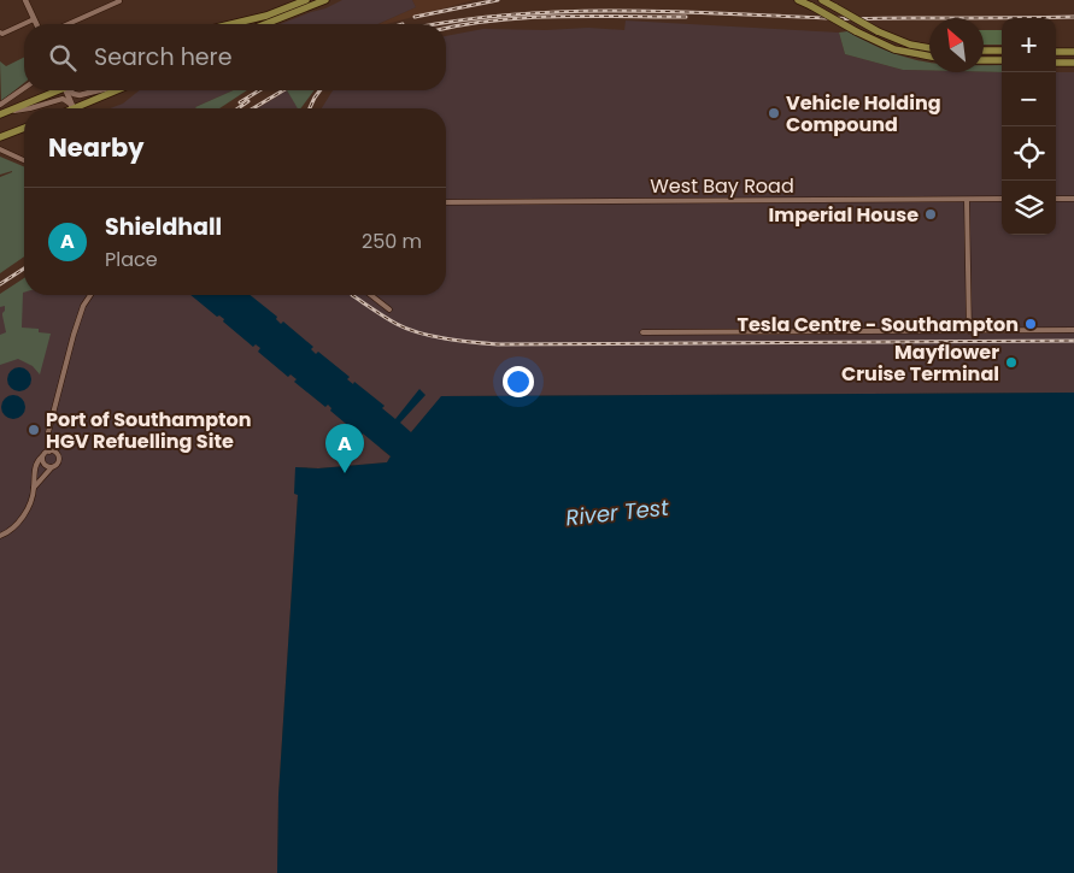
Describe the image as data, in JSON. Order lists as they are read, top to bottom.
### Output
{
  "streets": {
    "street": ["West Bay Road"]
  },
  "water": ["River Test"],
  "places": [
    "Vehicle Holding Compound",
    "Imperial House",
    "Tesla Centre - Southampton",
    "Mayflower Cruise Terminal",
    "Port of Southampton HGV Refuelling Site"
  ],
  "north": "top left",
  "page": {
    "map_buttons": ["+", "−"],
    "search": "Search here",
    "heading": "Nearby",
    "list": [
      {
        "mark": "A",
        "name": "Shieldhall",
        "note": "Place",
        "value": "250 m"
      }
    ],
    "pins": "A"
  }
}
